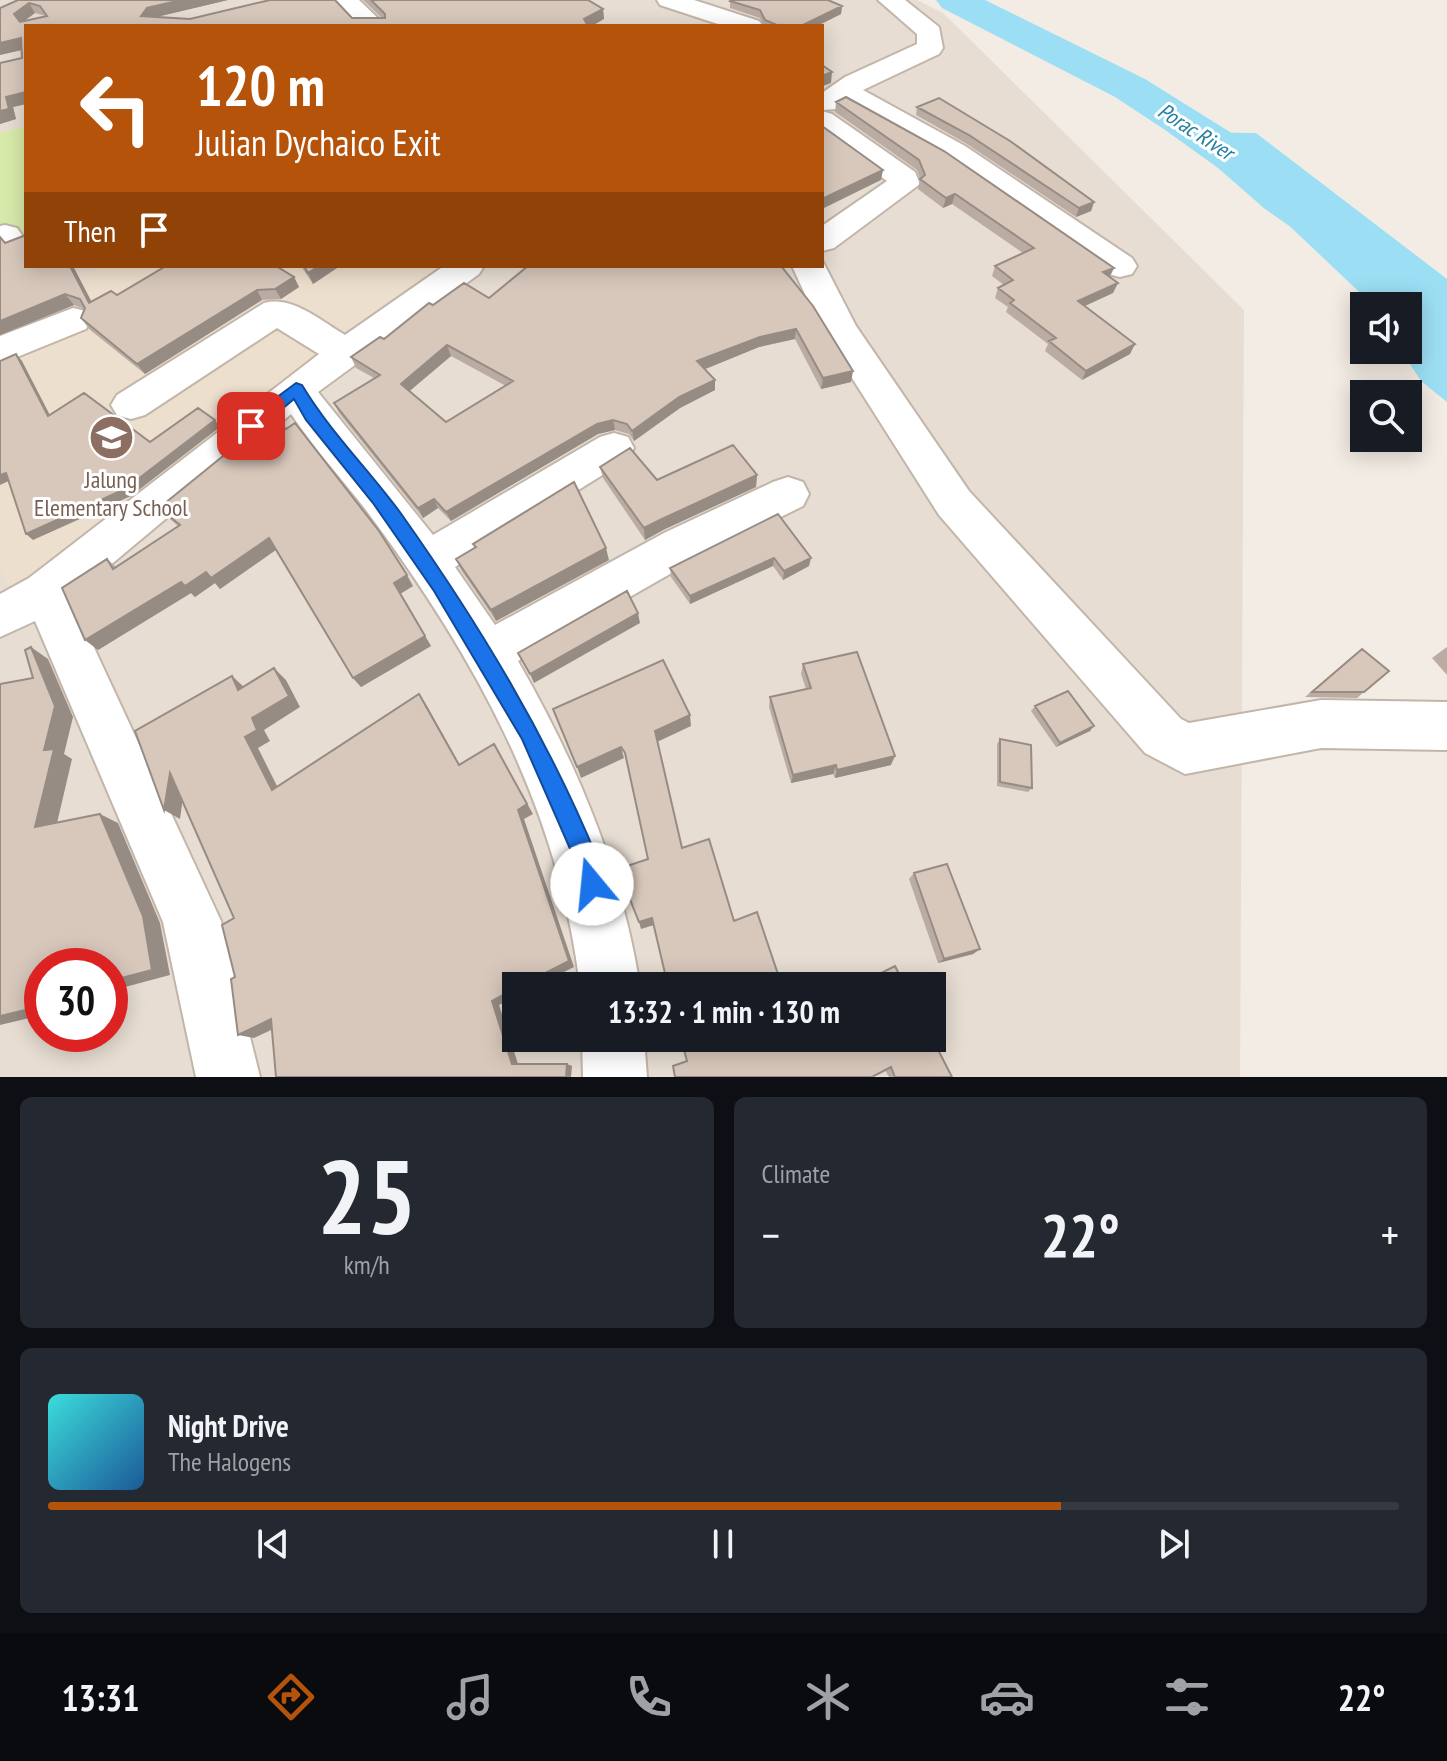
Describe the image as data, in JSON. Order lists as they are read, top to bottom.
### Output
{
  "water": ["Porac River"],
  "places": {
    "school or university": ["Jalung Elementary School"]
  },
  "page": {
    "turn": ["120 m", "Julian Dychaico Exit"],
    "then": "Then",
    "limit": "30",
    "trip": "13:32 · 1 min · 130 m",
    "tile": [
      ["25", "km/h"],
      "Climate"
    ],
    "heat": ["−", "22°", "+"],
    "song": ["Night Drive", "The Halogens"],
    "tabs": ["13:31", "22°"]
  }
}
